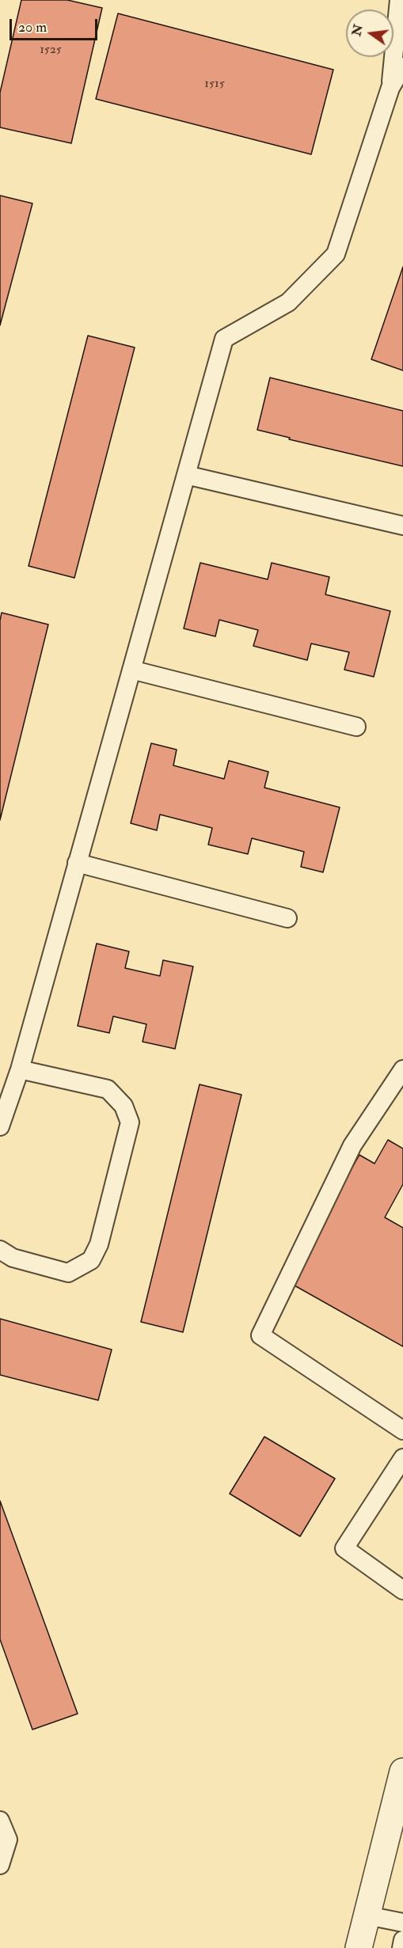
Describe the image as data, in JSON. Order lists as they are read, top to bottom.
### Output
{
  "house_numbers": ["1525", "1515"],
  "scale_bar": "20 m",
  "north": "left"
}
